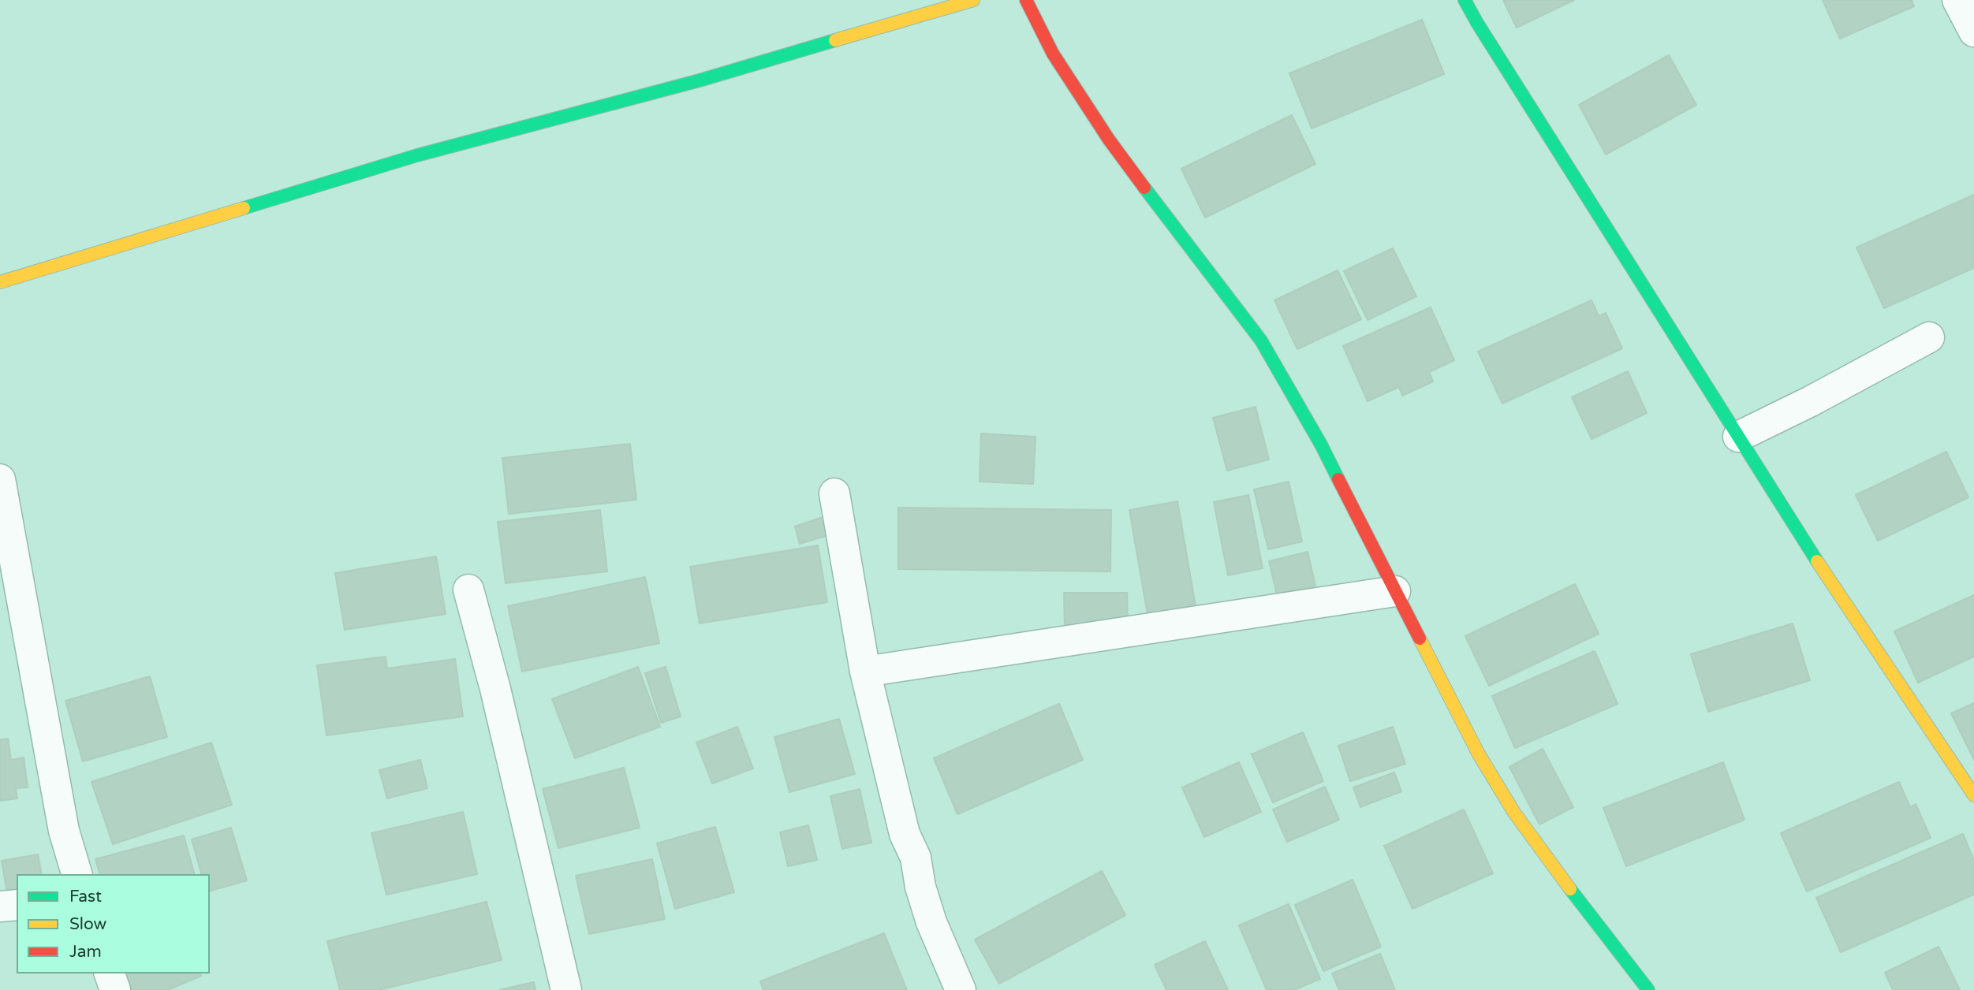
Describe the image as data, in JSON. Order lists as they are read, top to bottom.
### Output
{
  "legend": ["Fast", "Slow", "Jam"]
}
